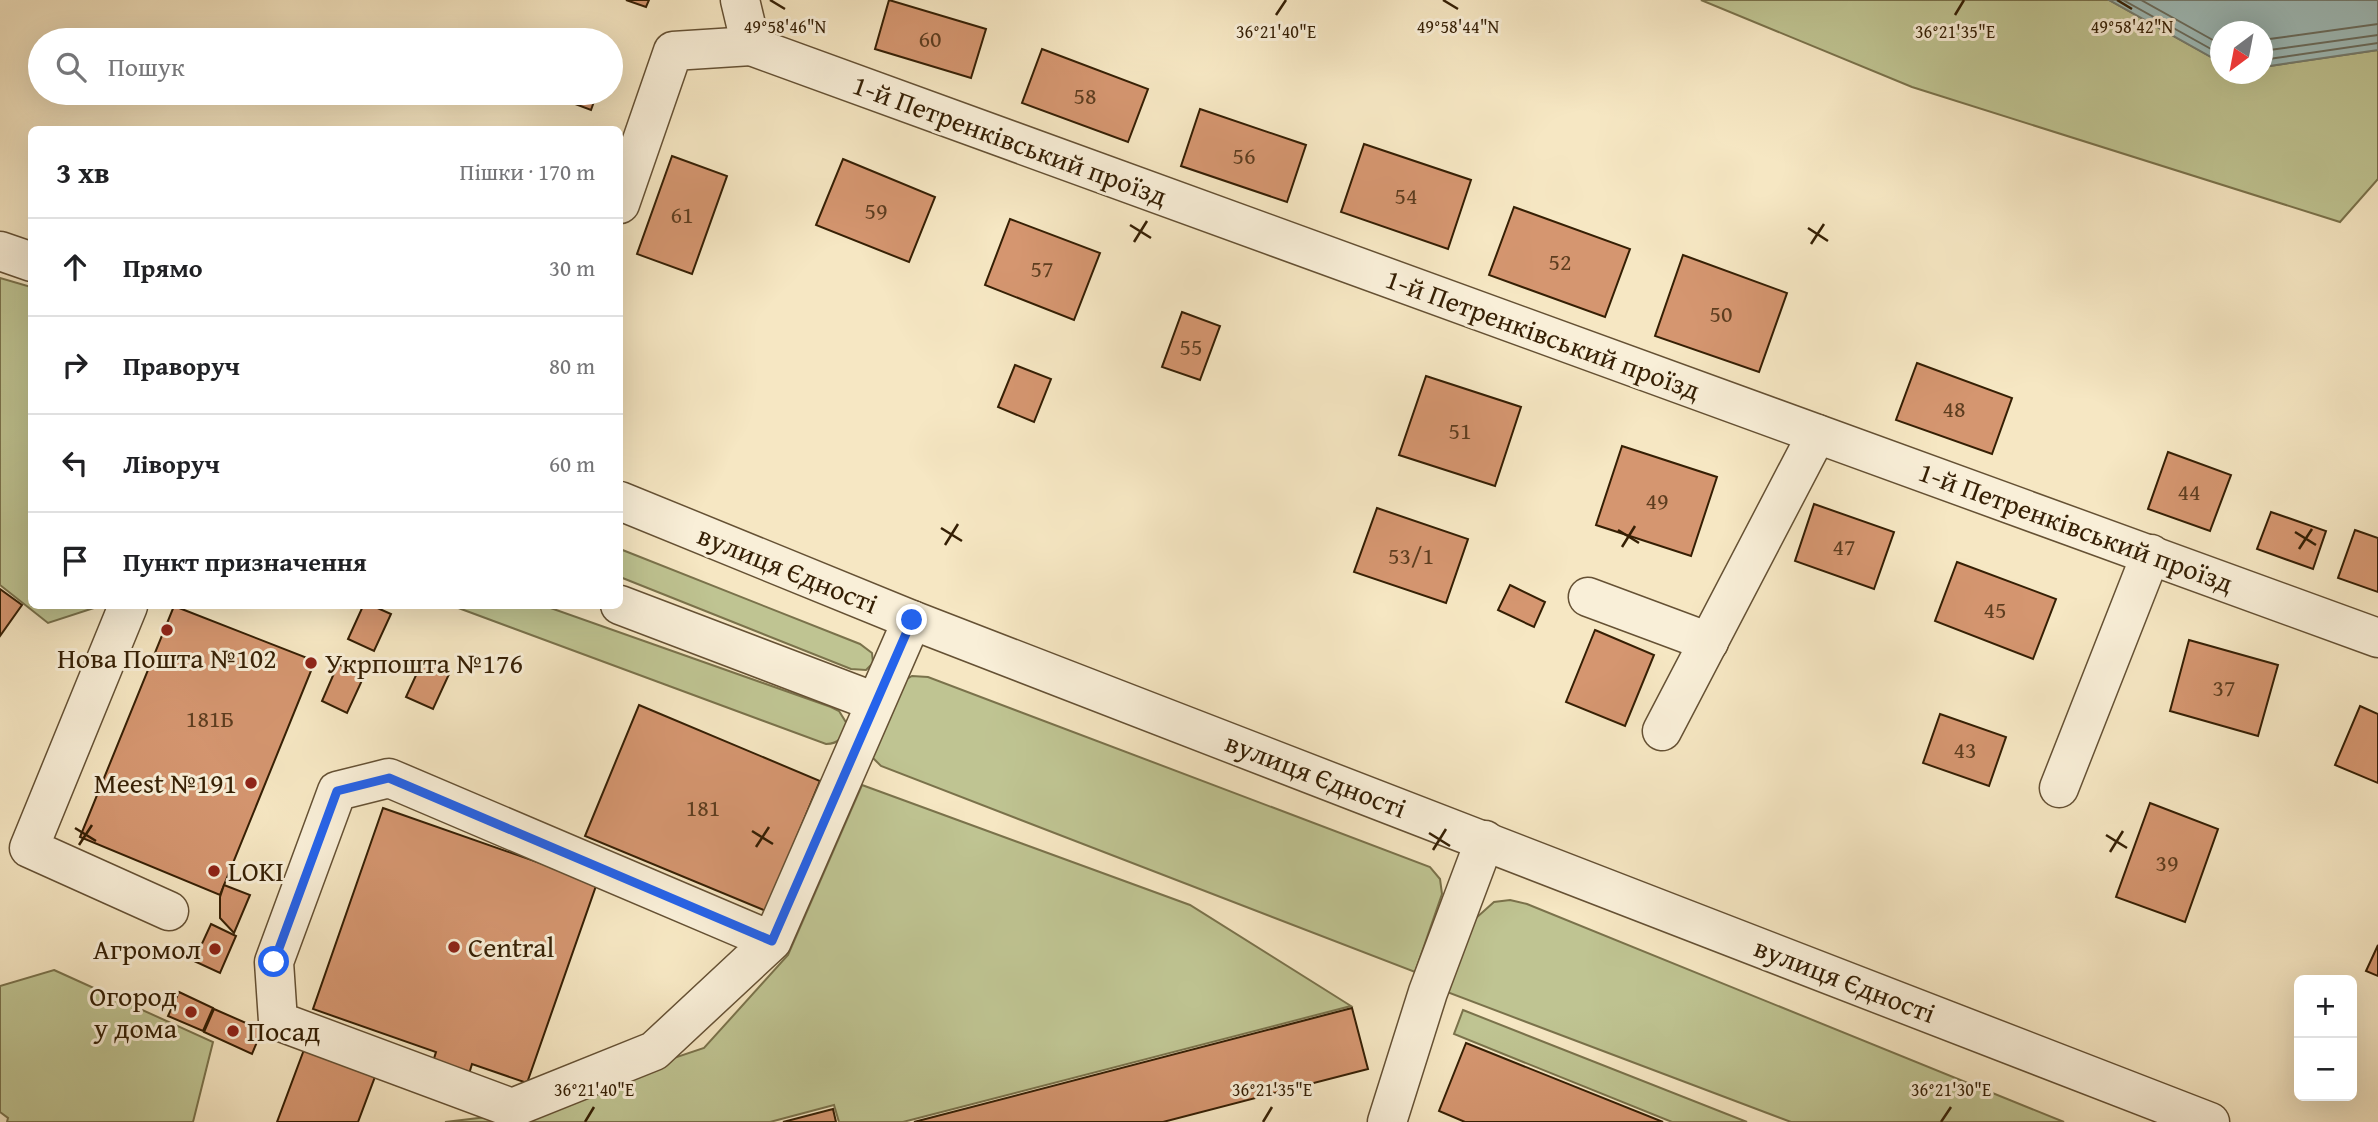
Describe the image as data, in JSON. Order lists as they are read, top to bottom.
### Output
{
  "streets": {
    "street": ["1-й Петренківський проїзд", "вулиця Єдності"]
  },
  "places": [
    "Нова Пошта №102",
    "Укрпошта №176",
    "Meest №191",
    "LOKI",
    "Central",
    "Агромол",
    "Огород у дома",
    "Посад"
  ],
  "house_numbers": [
    "60",
    "58",
    "56",
    "54",
    "59",
    "61",
    "52",
    "57",
    "50",
    "55",
    "48",
    "51",
    "44",
    "49",
    "47",
    "53/1",
    "45",
    "37",
    "181Б",
    "43",
    "181",
    "39"
  ],
  "north": "bottom left",
  "page": {
    "search": "Пошук",
    "heading": ["3 хв", "Пішки · 170 m"],
    "list": [
      ["Прямо", "30 m"],
      ["Праворуч", "80 m"],
      ["Ліворуч", "60 m"],
      "Пункт призначення"
    ],
    "map_buttons": ["+", "−"]
  },
  "coordinates": [
    "49°58'46\"N",
    "49°58'44\"N",
    "49°58'42\"N",
    "36°21'40\"E",
    "36°21'35\"E",
    "36°21'30\"E"
  ]
}
